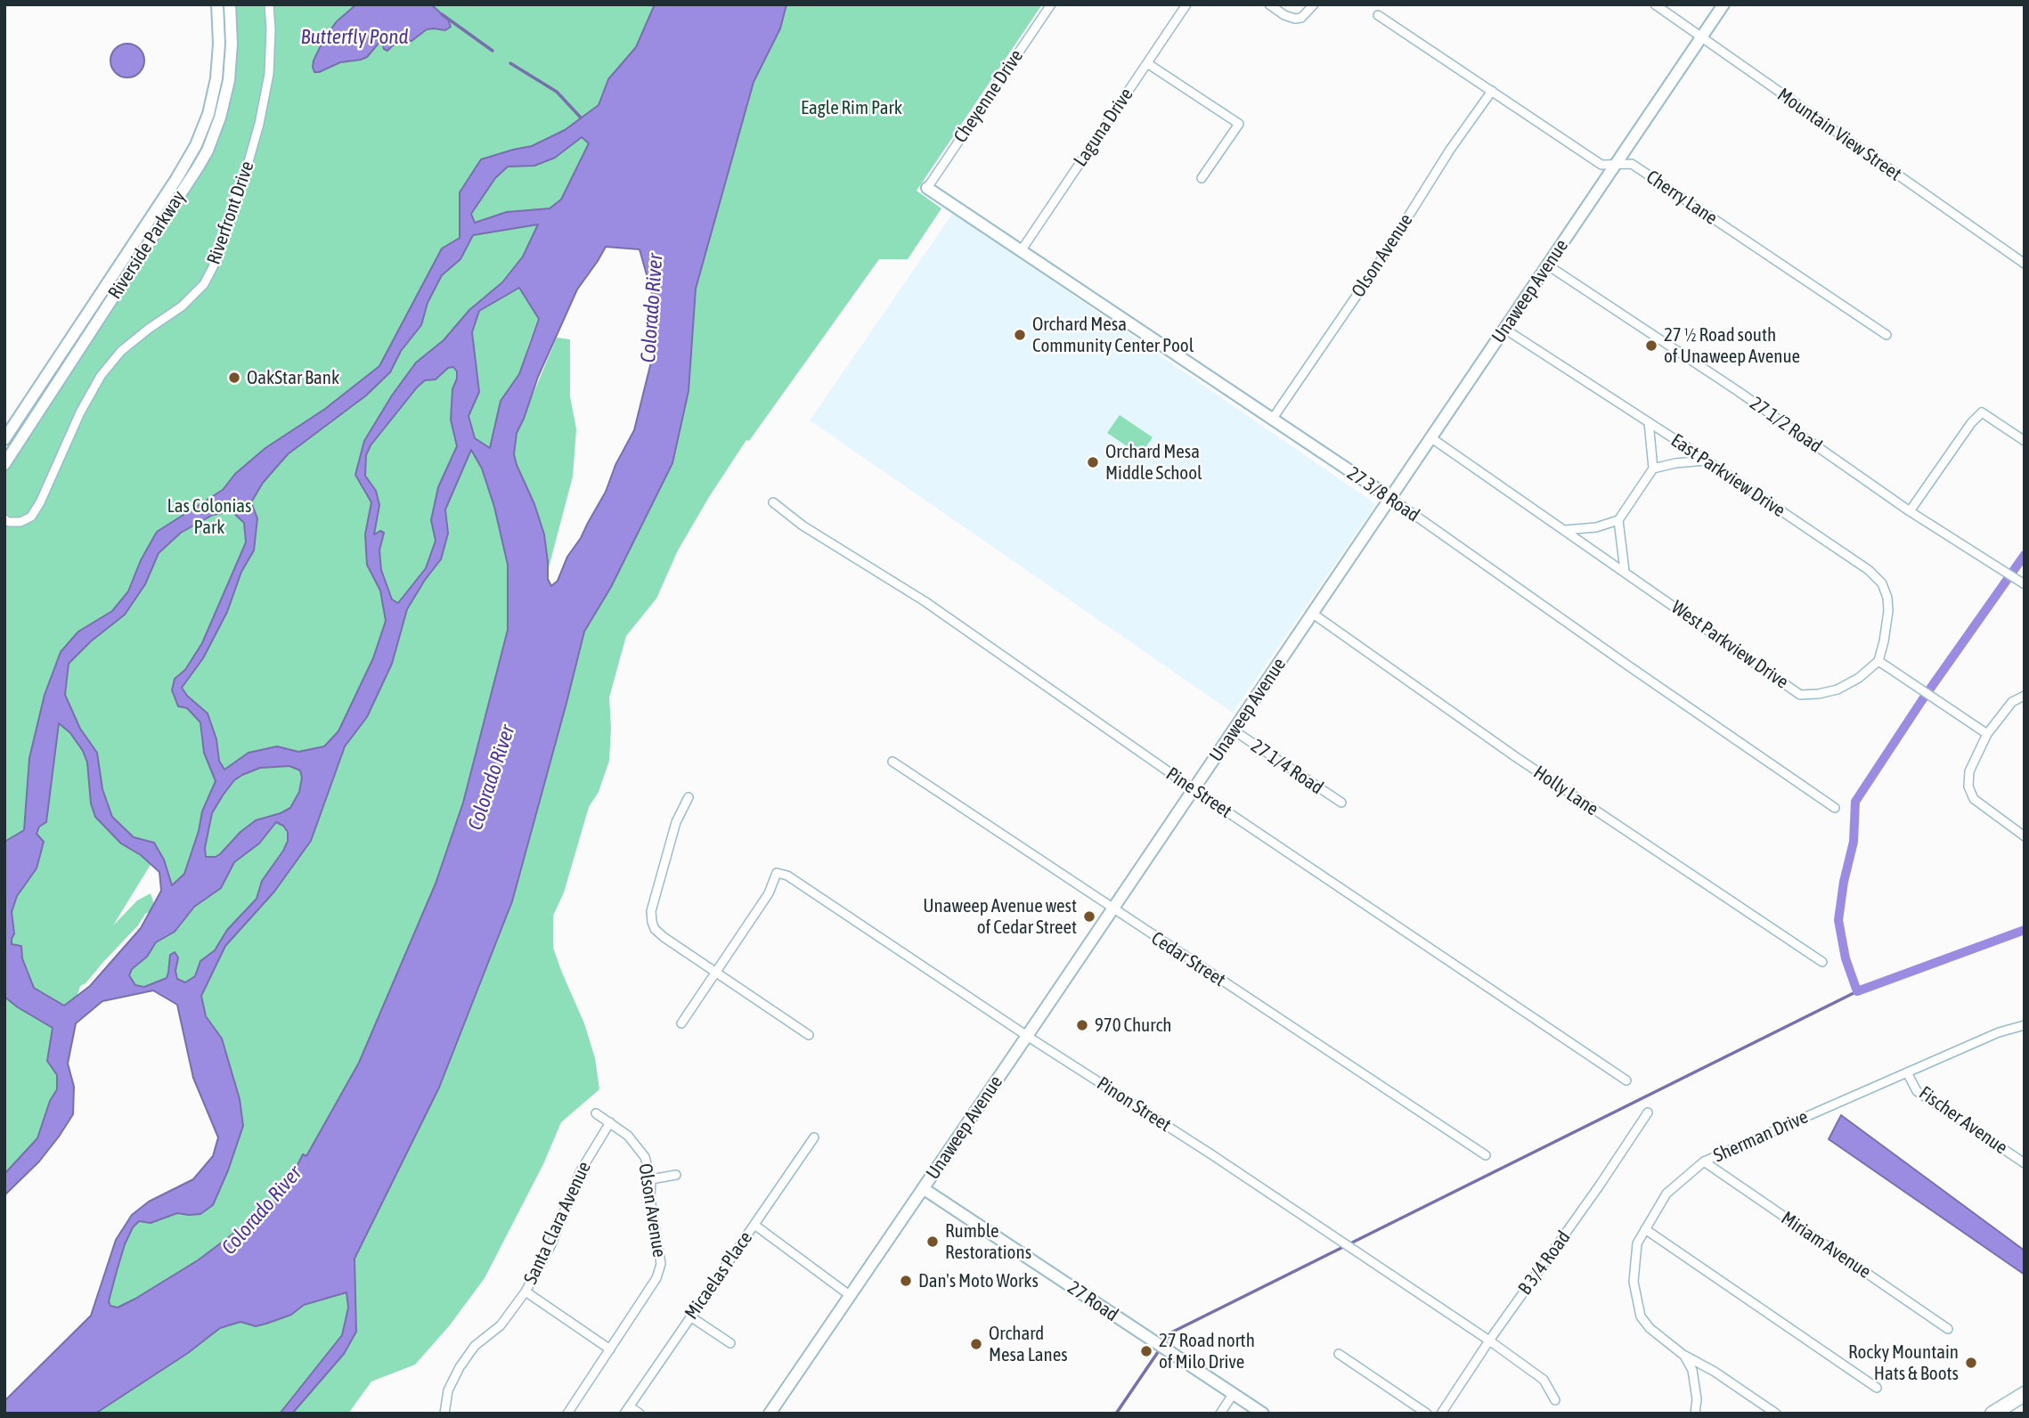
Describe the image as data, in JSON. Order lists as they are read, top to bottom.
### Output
{
  "streets": {
    "main road": [
      "Riverside Parkway",
      "Unaweep Avenue",
      "27 3/8 Road",
      "27 Road"
    ],
    "street": [
      "Cheyenne Drive",
      "Laguna Drive",
      "Mountain View Street",
      "Cherry Lane",
      "Riverfront Drive",
      "Olson Avenue",
      "27 1/2 Road",
      "East Parkview Drive",
      "West Parkview Drive",
      "27 1/4 Road",
      "Holly Lane",
      "Pine Street",
      "Cedar Street",
      "Pinon Street",
      "Fischer Avenue",
      "Sherman Drive",
      "Santa Clara Avenue",
      "Miriam Avenue",
      "B 3/4 Road",
      "Micaelas Place"
    ]
  },
  "crossings": [
    ["Cheyenne Drive", "27 3/8 Road"],
    ["Laguna Drive", "27 3/8 Road"],
    ["Mountain View Street", "Unaweep Avenue"],
    ["Cherry Lane", "Olson Avenue"],
    ["Cherry Lane", "Unaweep Avenue"],
    ["Olson Avenue", "27 3/8 Road"],
    ["Olson Avenue", "Santa Clara Avenue"],
    ["Unaweep Avenue", "27 1/2 Road"],
    ["Unaweep Avenue", "East Parkview Drive"],
    ["Unaweep Avenue", "27 3/8 Road"],
    ["Unaweep Avenue", "West Parkview Drive"],
    ["Unaweep Avenue", "27 1/4 Road"],
    ["Unaweep Avenue", "Holly Lane"],
    ["Unaweep Avenue", "Pine Street"],
    ["Unaweep Avenue", "Cedar Street"],
    ["Unaweep Avenue", "Pinon Street"],
    ["Unaweep Avenue", "27 Road"],
    ["East Parkview Drive", "West Parkview Drive"],
    ["Pinon Street", "B 3/4 Road"],
    ["Fischer Avenue", "Sherman Drive"],
    ["Sherman Drive", "Miriam Avenue"]
  ],
  "water": ["Butterfly Pond", "Colorado River"],
  "parks": ["Eagle Rim Park", "Las Colonias Park"],
  "places": [
    "Orchard Mesa Community Center Pool",
    "27 ½ Road south of Unaweep Avenue",
    "OakStar Bank",
    "Orchard Mesa Middle School",
    "Unaweep Avenue west of Cedar Street",
    "970 Church",
    "Rumble Restorations",
    "Dan's Moto Works",
    "Orchard Mesa Lanes",
    "27 Road north of Milo Drive",
    "Rocky Mountain Hats & Boots"
  ]
}
